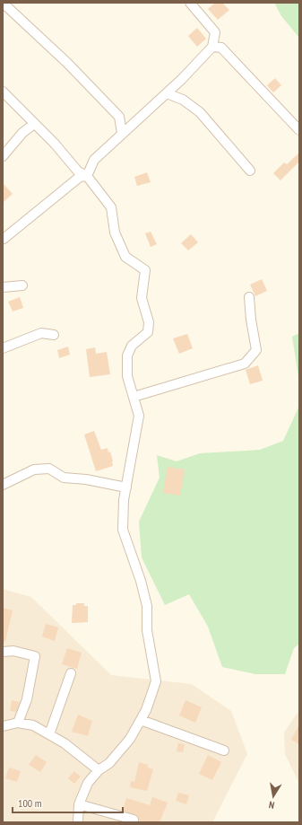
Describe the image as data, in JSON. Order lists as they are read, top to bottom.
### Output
{
  "scale_bar": "100 m",
  "north": "bottom"
}
